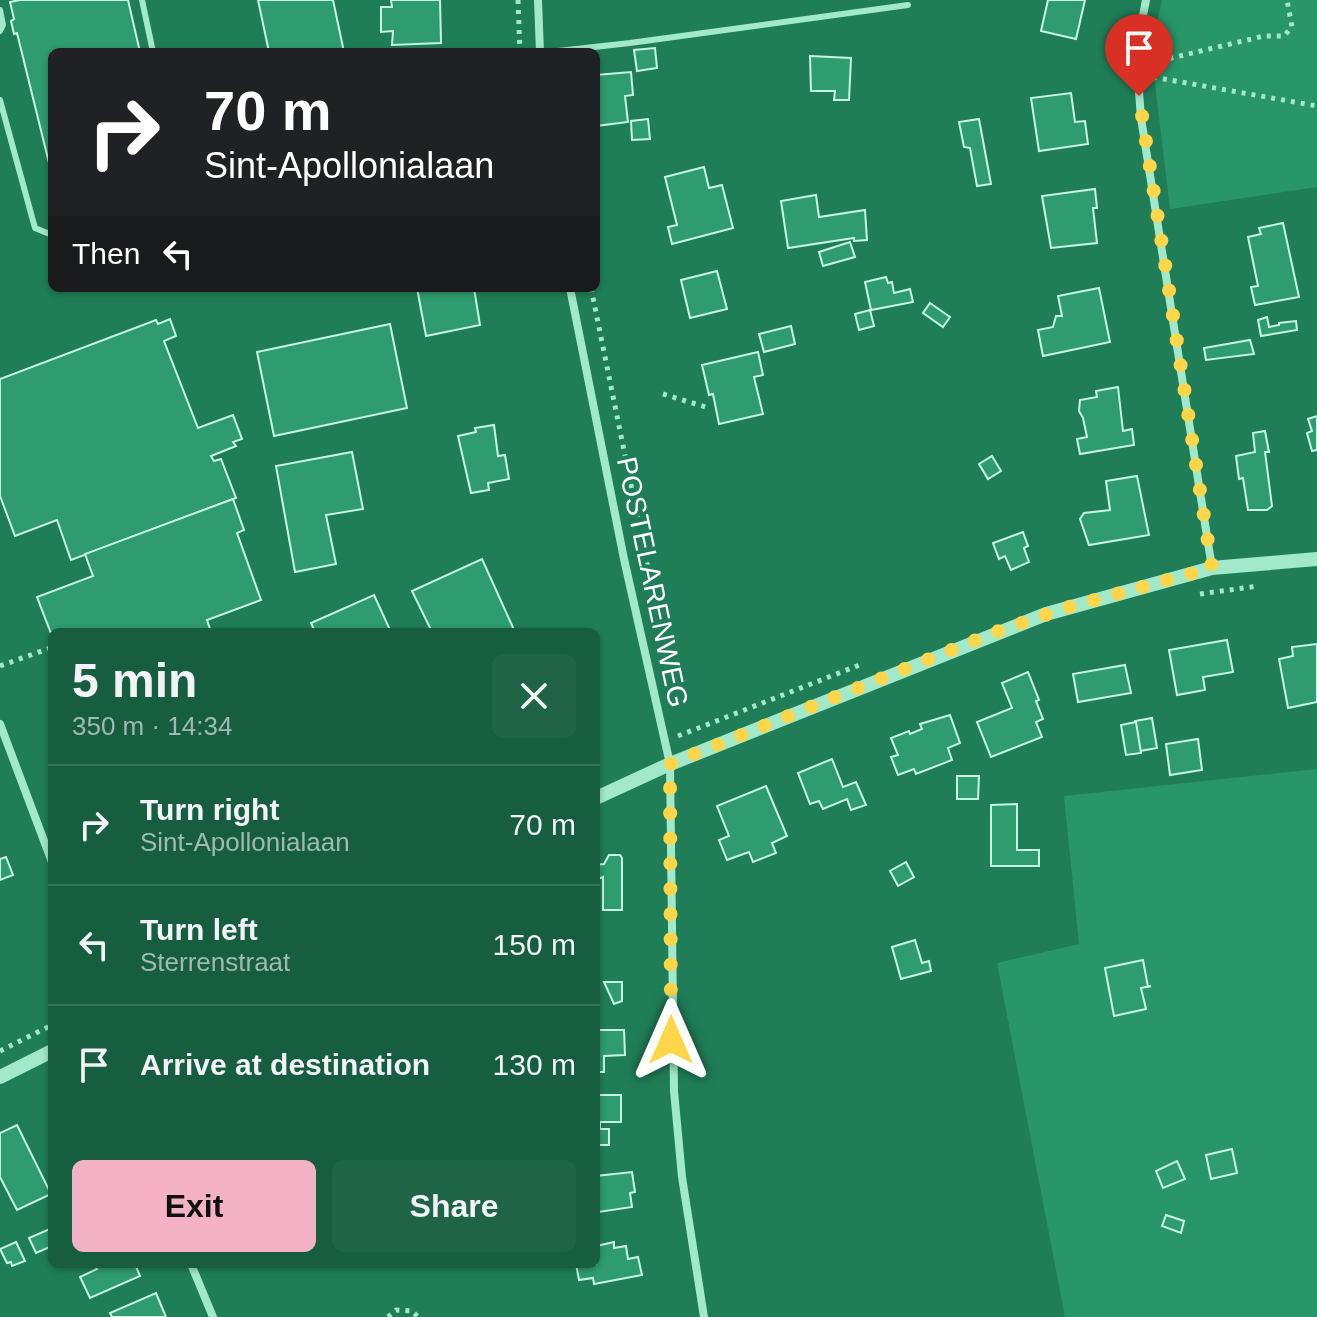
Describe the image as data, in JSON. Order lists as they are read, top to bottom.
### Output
{
  "streets": {
    "street": ["POSTELARENWEG"]
  },
  "page": {
    "turn": ["70 m", "Sint-Apollonialaan"],
    "then": "Then",
    "heading": ["5 min", "350 m · 14:34"],
    "list": [
      {
        "name": "Turn right",
        "note": "Sint-Apollonialaan",
        "value": "70 m"
      },
      {
        "name": "Turn left",
        "note": "Sterrenstraat",
        "value": "150 m"
      },
      {
        "name": "Arrive at destination",
        "value": "130 m"
      }
    ],
    "buttons": ["Exit", "Share"]
  }
}
